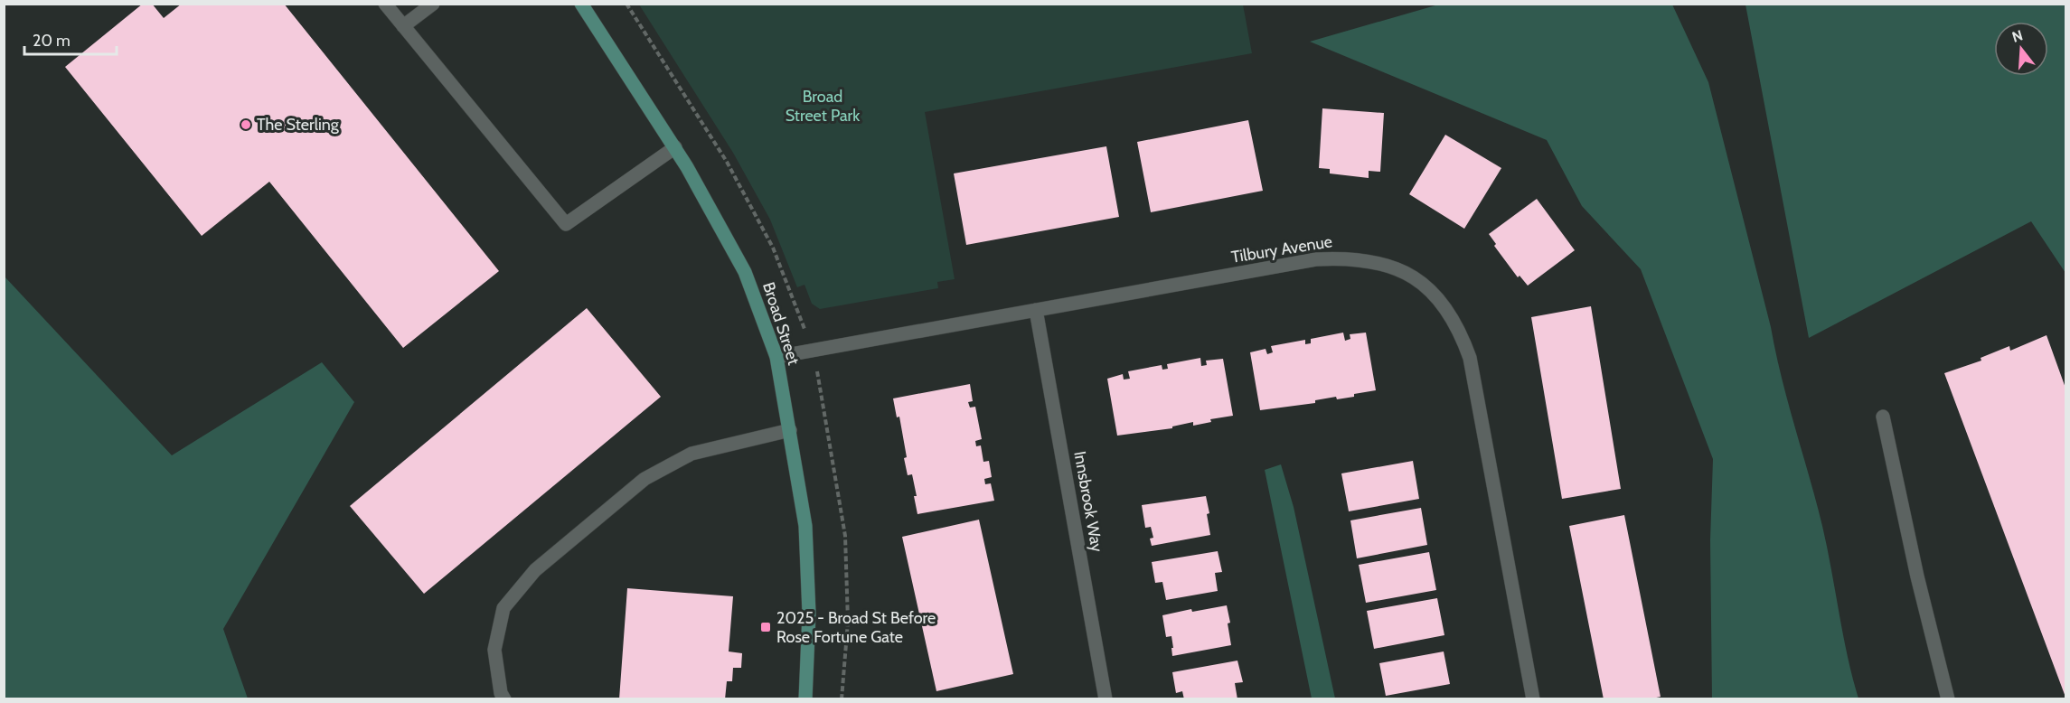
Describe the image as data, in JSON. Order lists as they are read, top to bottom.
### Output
{
  "streets": {
    "street": ["Tilbury Avenue", "Broad Street", "Innsbrook Way"]
  },
  "crossings": [
    ["Tilbury Avenue", "Broad Street"],
    ["Tilbury Avenue", "Innsbrook Way"]
  ],
  "parks": ["Broad Street Park"],
  "places": {
    "other": ["The Sterling"],
    "transit": ["2025 - Broad St Before Rose Fortune Gate"]
  },
  "scale_bar": "20 m",
  "north": "top"
}
